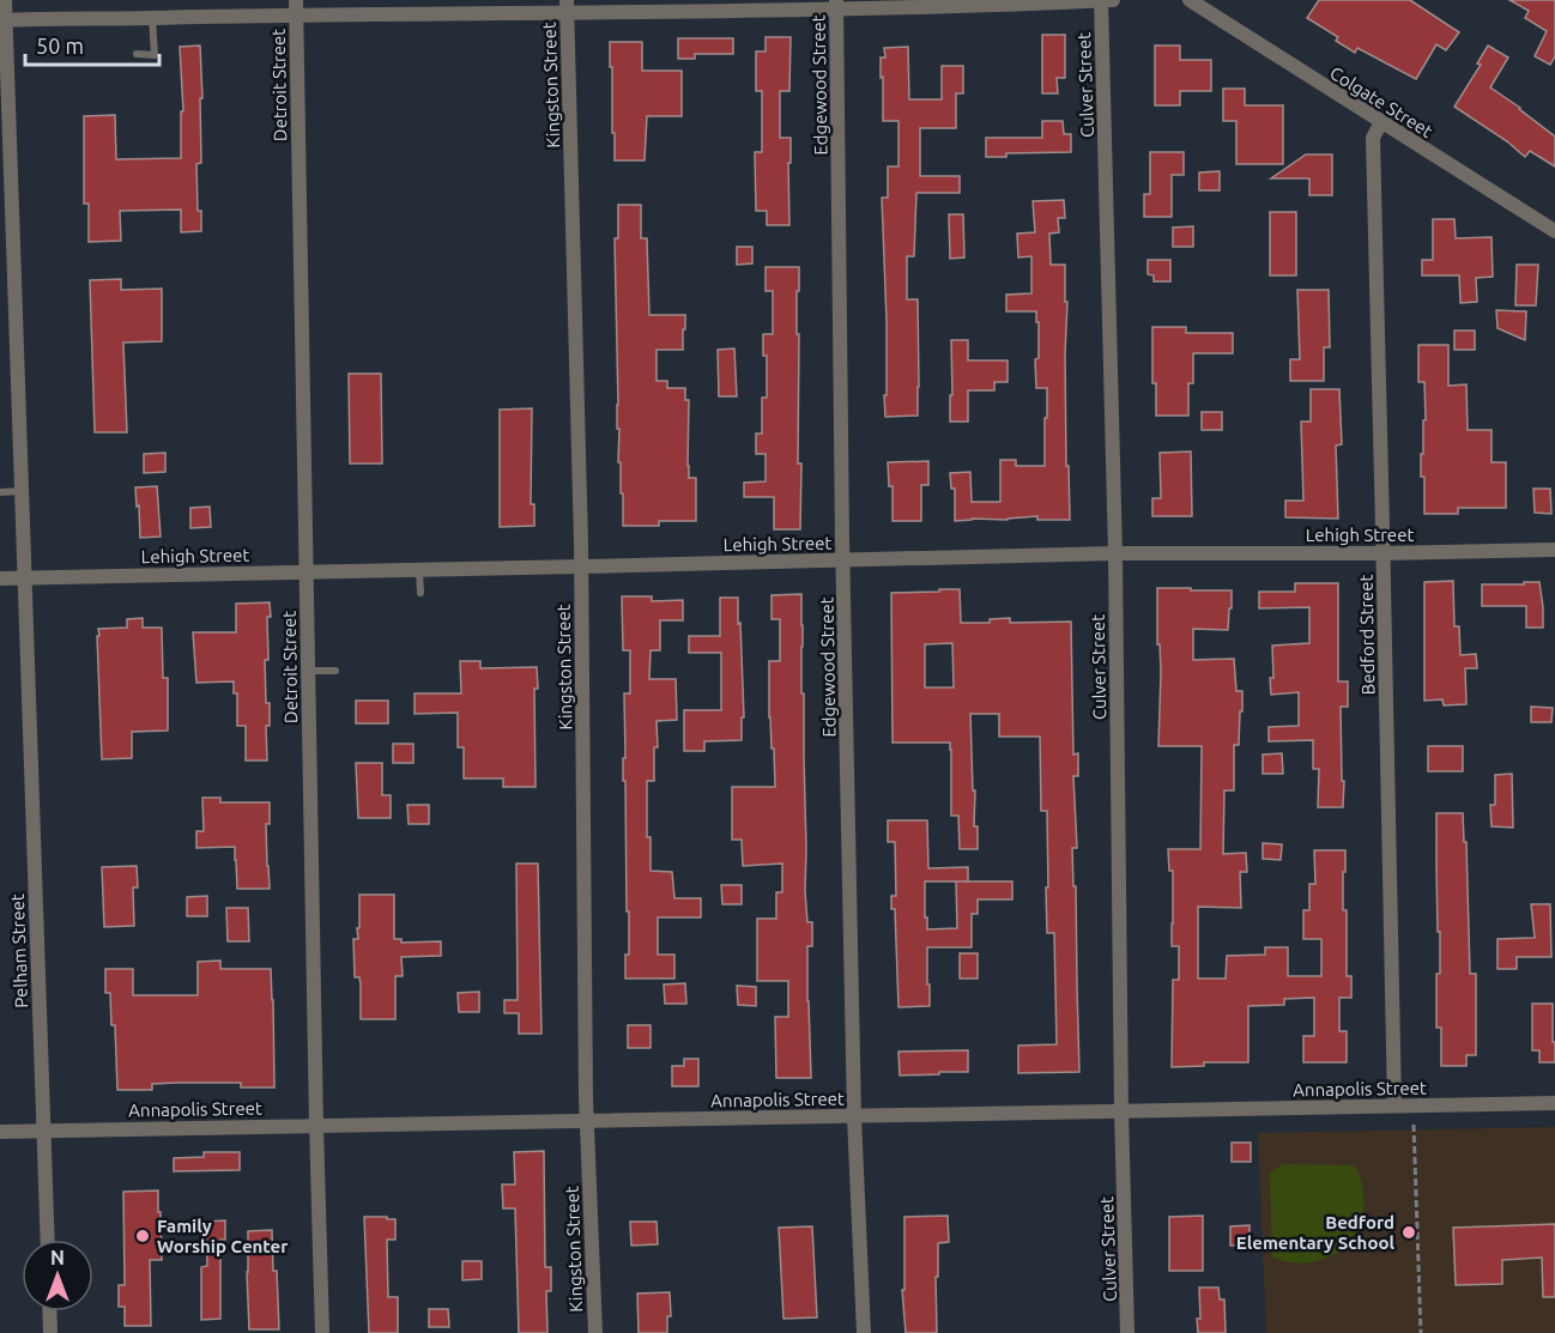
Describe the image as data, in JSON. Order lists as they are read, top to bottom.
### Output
{
  "streets": {
    "street": [
      "Detroit Street",
      "Kingston Street",
      "Edgewood Street",
      "Culver Street",
      "Colgate Street",
      "Lehigh Street",
      "Bedford Street",
      "Pelham Street",
      "Annapolis Street"
    ]
  },
  "crossings": [
    ["Detroit Street", "Lehigh Street"],
    ["Detroit Street", "Annapolis Street"],
    ["Kingston Street", "Lehigh Street"],
    ["Kingston Street", "Annapolis Street"],
    ["Edgewood Street", "Lehigh Street"],
    ["Edgewood Street", "Annapolis Street"],
    ["Culver Street", "Lehigh Street"],
    ["Culver Street", "Annapolis Street"],
    ["Colgate Street", "Bedford Street"],
    ["Lehigh Street", "Bedford Street"],
    ["Lehigh Street", "Pelham Street"],
    ["Bedford Street", "Annapolis Street"],
    ["Pelham Street", "Annapolis Street"]
  ],
  "places": ["Bedford Elementary School", "Family Worship Center"],
  "scale_bar": "50 m",
  "north": "top"
}
